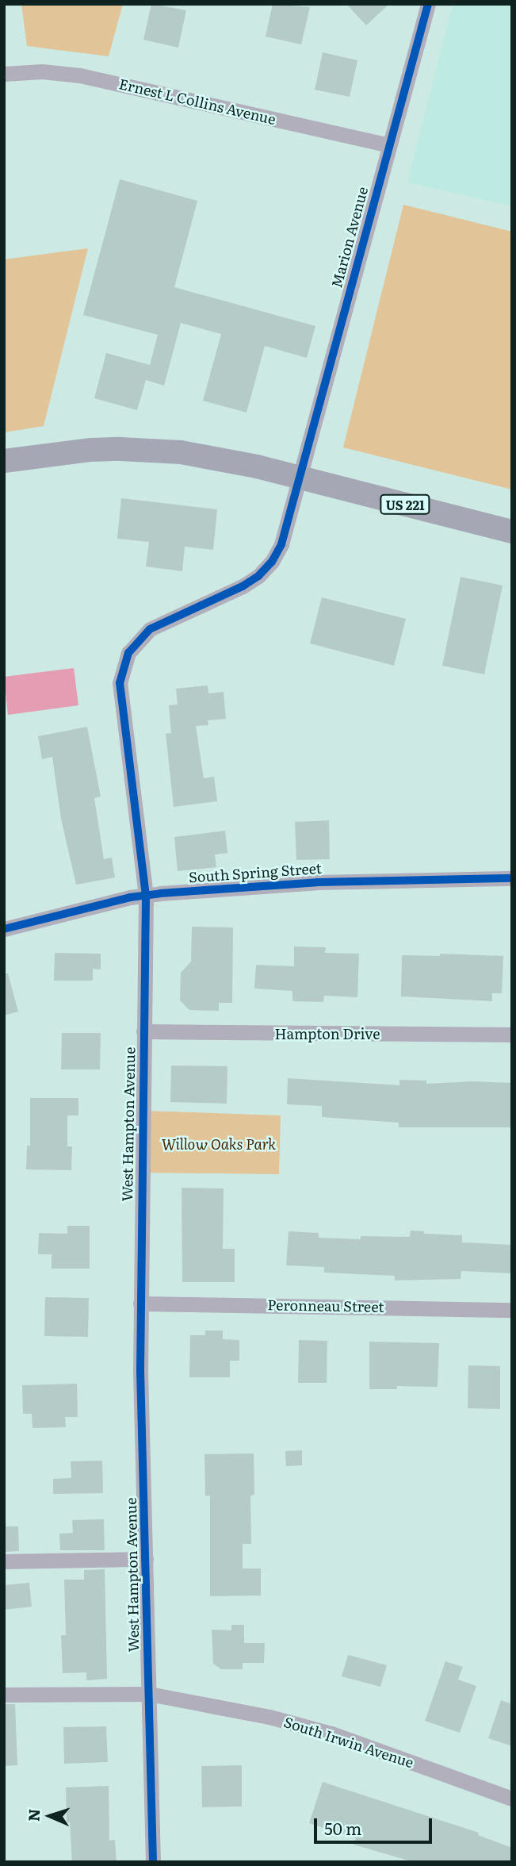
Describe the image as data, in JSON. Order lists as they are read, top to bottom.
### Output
{
  "streets": {
    "main road": ["US 221"],
    "street": [
      "Ernest L Collins Avenue",
      "Marion Avenue",
      "South Spring Street",
      "Hampton Drive",
      "West Hampton Avenue",
      "Peronneau Street",
      "South Irwin Avenue"
    ]
  },
  "crossings": [
    ["Ernest L Collins Avenue", "Marion Avenue"],
    ["Marion Avenue", "US 221"],
    ["Marion Avenue", "West Hampton Avenue"],
    ["US 221", "West Hampton Avenue"],
    ["South Spring Street", "West Hampton Avenue"],
    ["Hampton Drive", "West Hampton Avenue"],
    ["West Hampton Avenue", "Peronneau Street"],
    ["West Hampton Avenue", "South Irwin Avenue"]
  ],
  "parks": ["Willow Oaks Park"],
  "scale_bar": "50 m",
  "north": "left"
}
